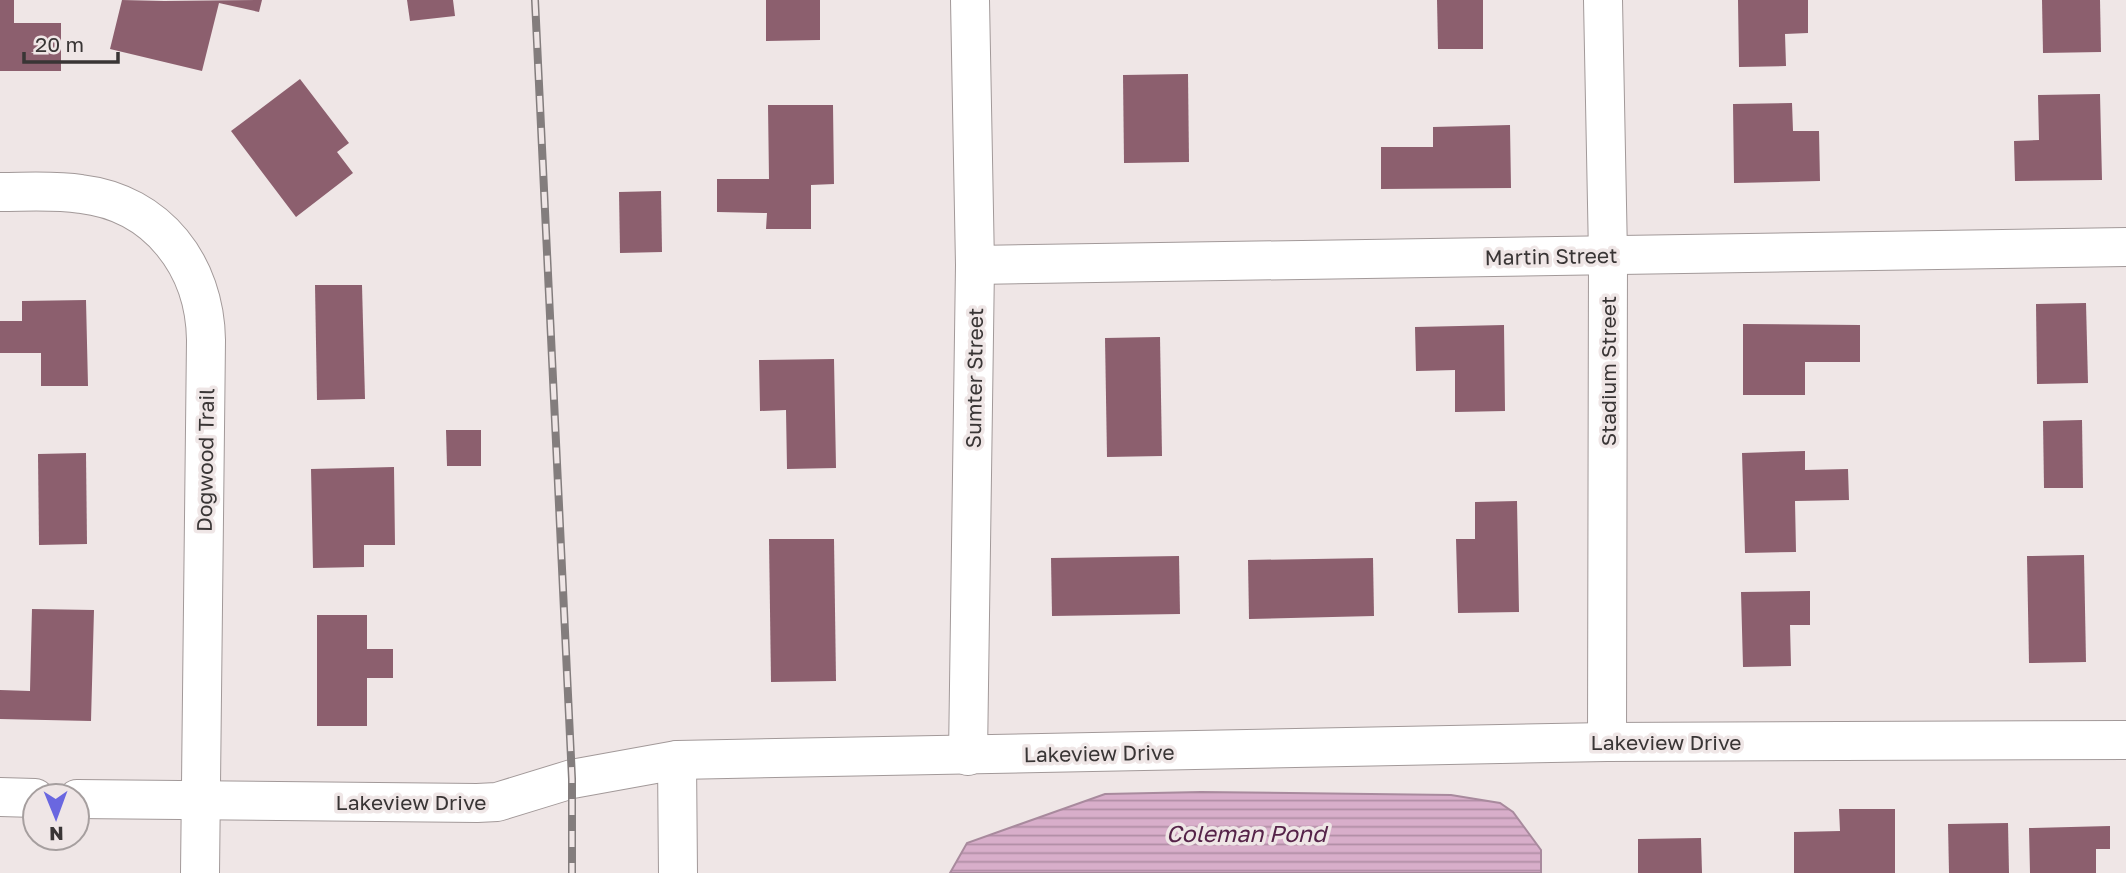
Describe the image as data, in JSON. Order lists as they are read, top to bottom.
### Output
{
  "streets": {
    "street": [
      "Martin Street",
      "Stadium Street",
      "Sumter Street",
      "Dogwood Trail",
      "Lakeview Drive"
    ]
  },
  "crossings": [
    ["Martin Street", "Stadium Street"],
    ["Martin Street", "Sumter Street"],
    ["Stadium Street", "Lakeview Drive"],
    ["Sumter Street", "Lakeview Drive"],
    ["Dogwood Trail", "Lakeview Drive"]
  ],
  "water": ["Coleman Pond"],
  "scale_bar": "20 m",
  "north": "bottom"
}
